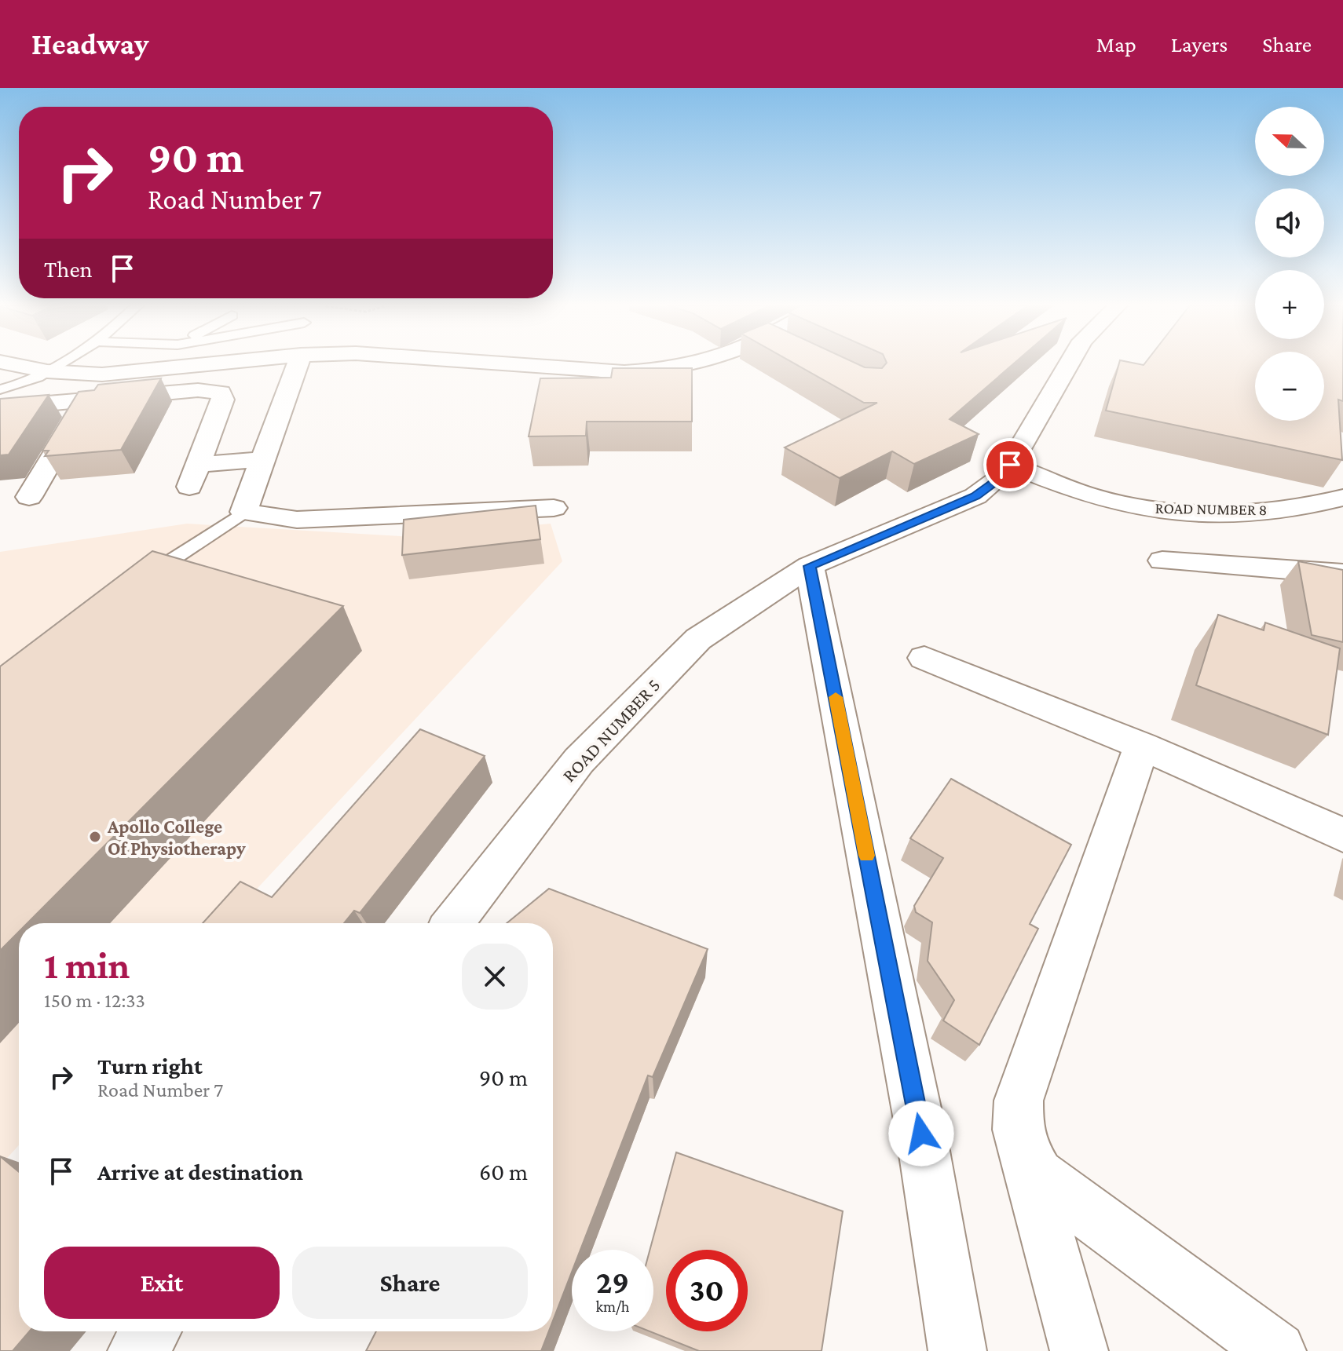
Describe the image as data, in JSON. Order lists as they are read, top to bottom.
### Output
{
  "streets": {
    "street": ["ROAD NUMBER 8", "ROAD NUMBER 5"]
  },
  "crossings": [
    ["ROAD NUMBER 8", "ROAD NUMBER 5"]
  ],
  "places": ["Apollo College Of Physiotherapy"],
  "north": "left",
  "page": {
    "header": "Headway",
    "nav": ["Map", "Layers", "Share"],
    "map_buttons": ["+", "−"],
    "turn": ["90 m", "Road Number 7"],
    "then": "Then",
    "heading": ["1 min", "150 m · 12:33"],
    "list": [
      {
        "name": "Turn right",
        "note": "Road Number 7",
        "value": "90 m"
      },
      {
        "name": "Arrive at destination",
        "value": "60 m"
      }
    ],
    "buttons": ["Exit", "Share"],
    "speed": "29 km/h",
    "limit": "30"
  }
}
